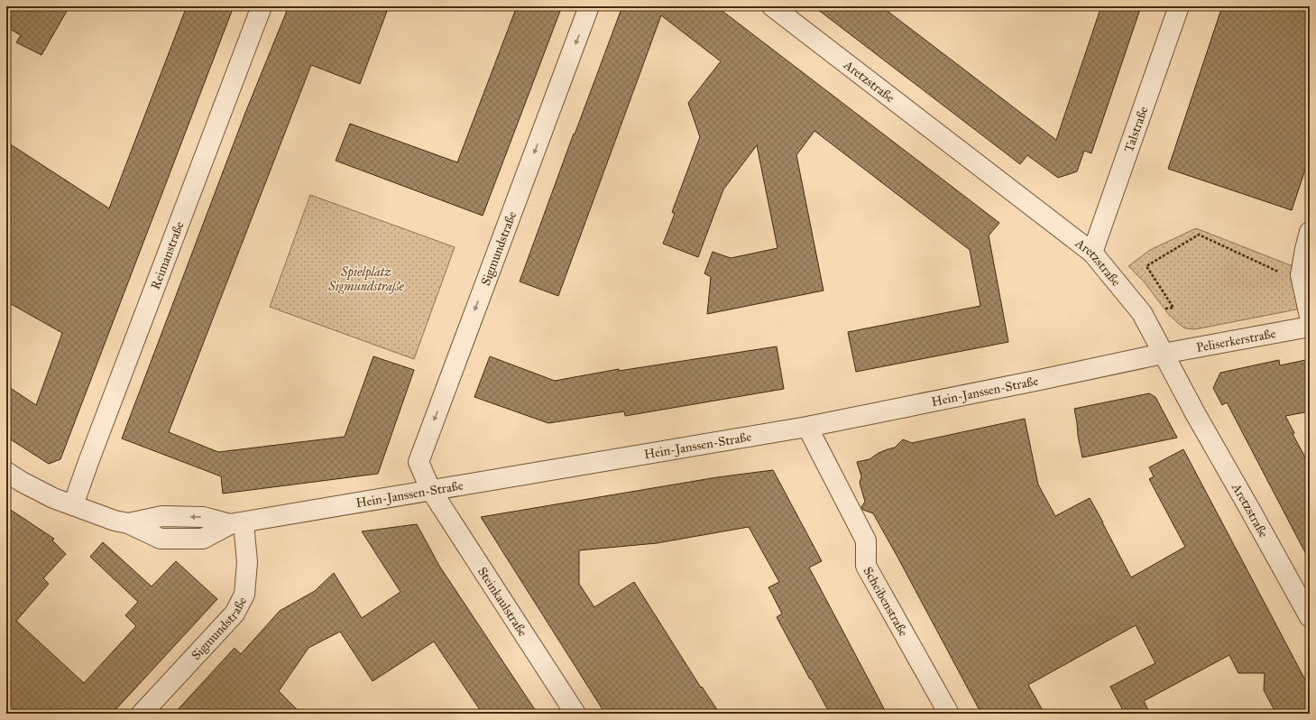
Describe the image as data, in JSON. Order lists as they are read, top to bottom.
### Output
{
  "streets": {
    "street": [
      "Aretzstraße",
      "Talstraße",
      "Sigmundstraße",
      "Reimanstraße",
      "Peliserkerstraße",
      "Hein-Janssen-Straße",
      "Scheibenstraße",
      "Steinkaulstraße"
    ]
  },
  "crossings": [
    ["Aretzstraße", "Talstraße"],
    ["Aretzstraße", "Peliserkerstraße"],
    ["Aretzstraße", "Hein-Janssen-Straße"],
    ["Sigmundstraße", "Hein-Janssen-Straße"],
    ["Sigmundstraße", "Steinkaulstraße"],
    ["Reimanstraße", "Hein-Janssen-Straße"],
    ["Peliserkerstraße", "Hein-Janssen-Straße"],
    ["Hein-Janssen-Straße", "Scheibenstraße"],
    ["Hein-Janssen-Straße", "Steinkaulstraße"]
  ],
  "one_way": ["Sigmundstraße"],
  "parks": ["Spielplatz Sigmundstraße"]
}
